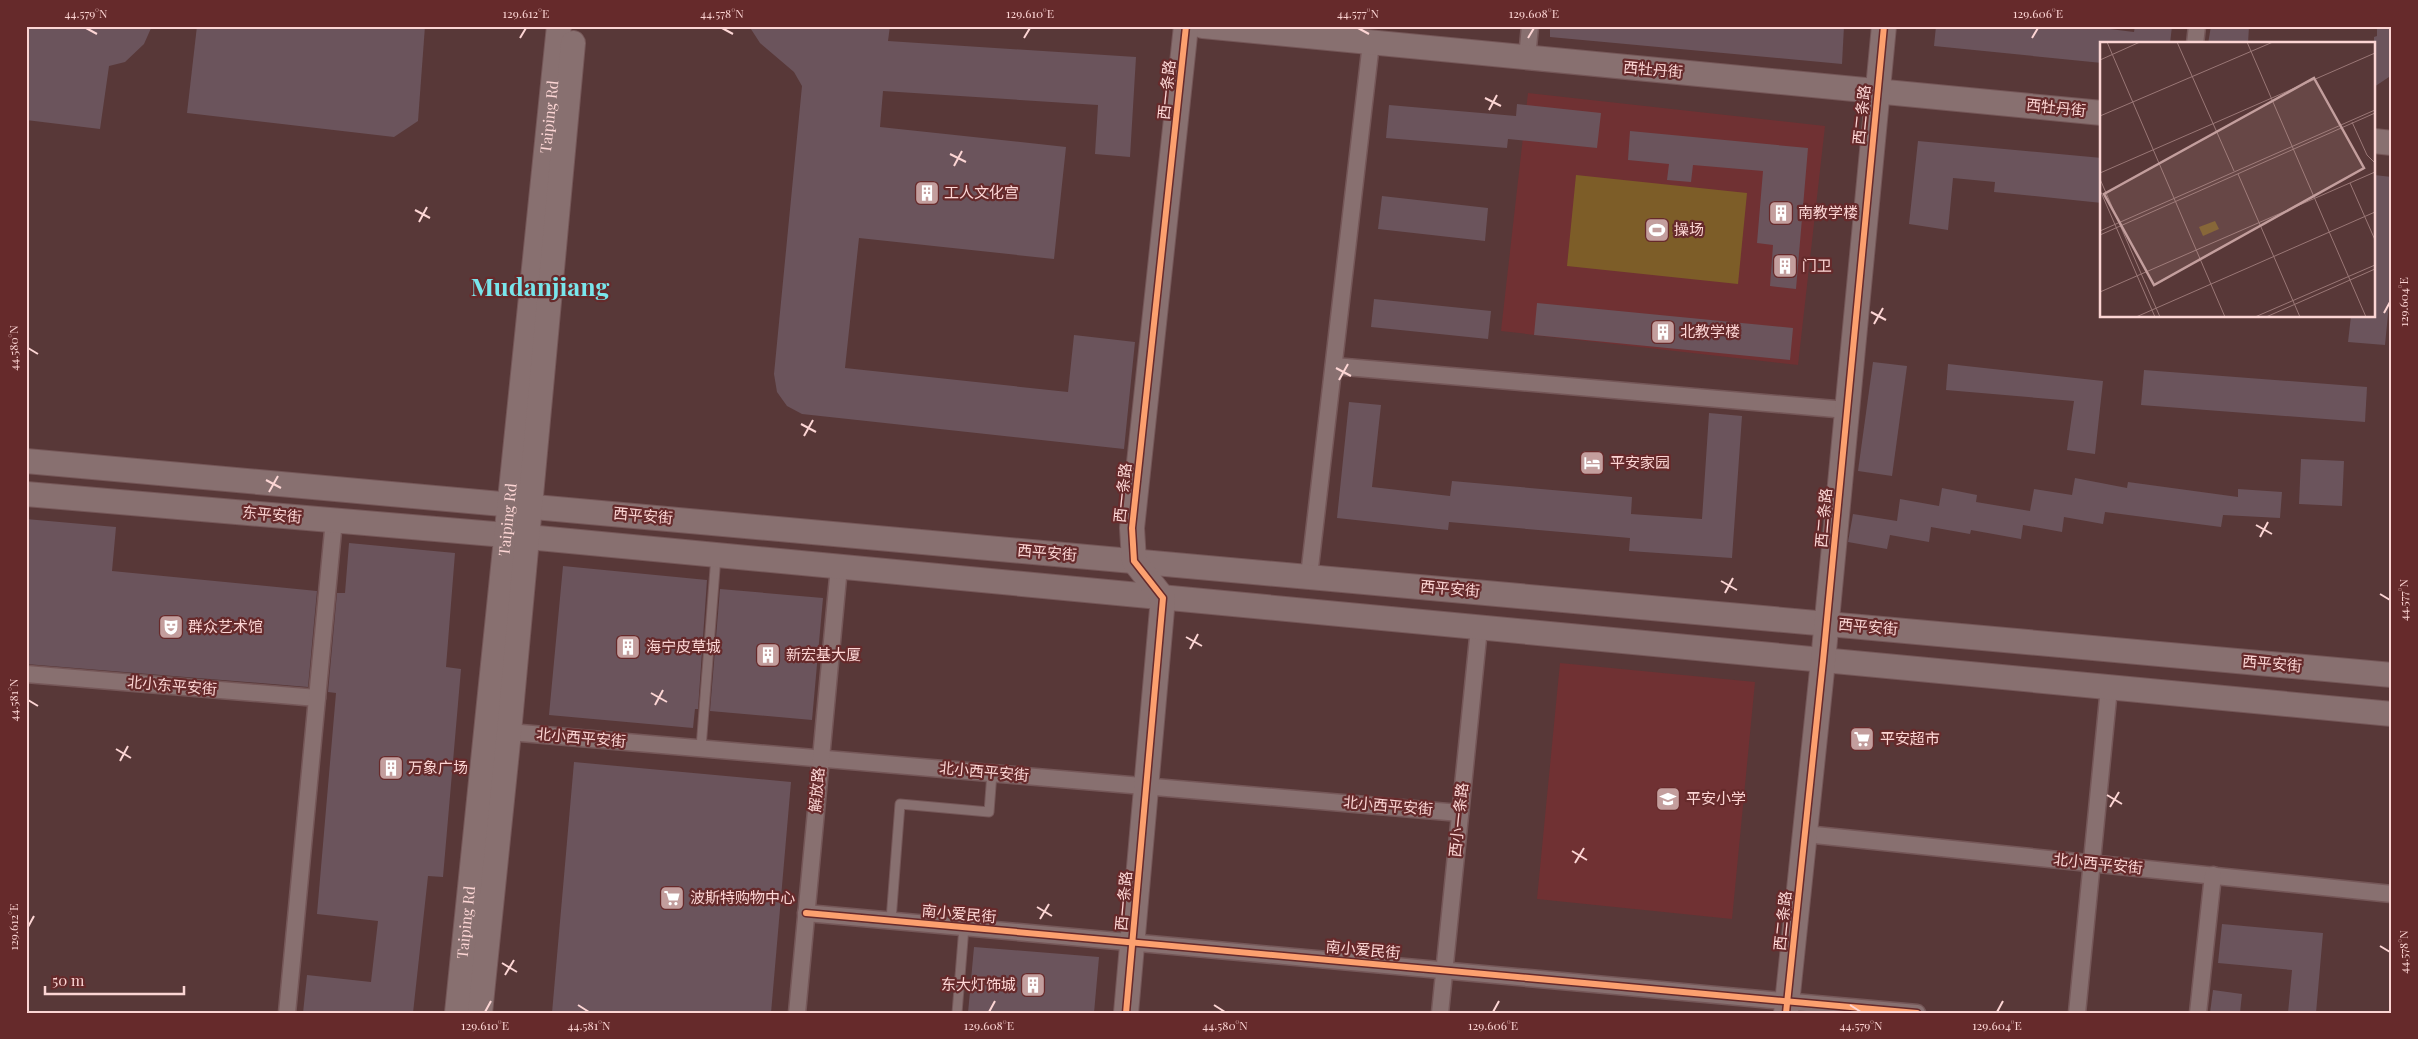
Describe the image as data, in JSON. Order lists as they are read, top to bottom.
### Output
{
  "streets": {
    "main road": [
      "西牡丹街",
      "西一条路",
      "西二条路",
      "Taiping Rd",
      "东平安街",
      "西平安街"
    ],
    "street": [
      "北小东平安街",
      "北小西平安街",
      "解放路",
      "西小一条路",
      "南小爱民街"
    ]
  },
  "crossings": [
    ["西牡丹街", "西二条路"],
    ["西一条路", "西平安街"],
    ["西一条路", "北小西平安街"],
    ["西一条路", "南小爱民街"],
    ["西二条路", "西平安街"],
    ["西二条路", "北小西平安街"],
    ["西二条路", "南小爱民街"],
    ["Taiping Rd", "东平安街"],
    ["Taiping Rd", "西平安街"],
    ["Taiping Rd", "北小西平安街"],
    ["北小西平安街", "解放路"],
    ["北小西平安街", "西小一条路"],
    ["解放路", "南小爱民街"],
    ["西小一条路", "南小爱民街"]
  ],
  "districts": ["Mudanjiang"],
  "places": {
    "building": [
      "工人文化宫",
      "南教学楼",
      "门卫",
      "北教学楼",
      "海宁皮草城",
      "新宏基大厦",
      "万象广场",
      "东大灯饰城"
    ],
    "sports": ["操场"],
    "hotel": ["平安家园"],
    "theatre": ["群众艺术馆"],
    "supermarket": ["平安超市", "波斯特购物中心"],
    "school or university": ["平安小学"]
  },
  "scale_bar": "50 m",
  "coordinates": [
    "44.579°N",
    "129.612°E",
    "44.578°N",
    "129.610°E",
    "44.577°N",
    "129.608°E",
    "129.606°E",
    "129.604°E",
    "44.580°N",
    "44.581°N"
  ]
}
